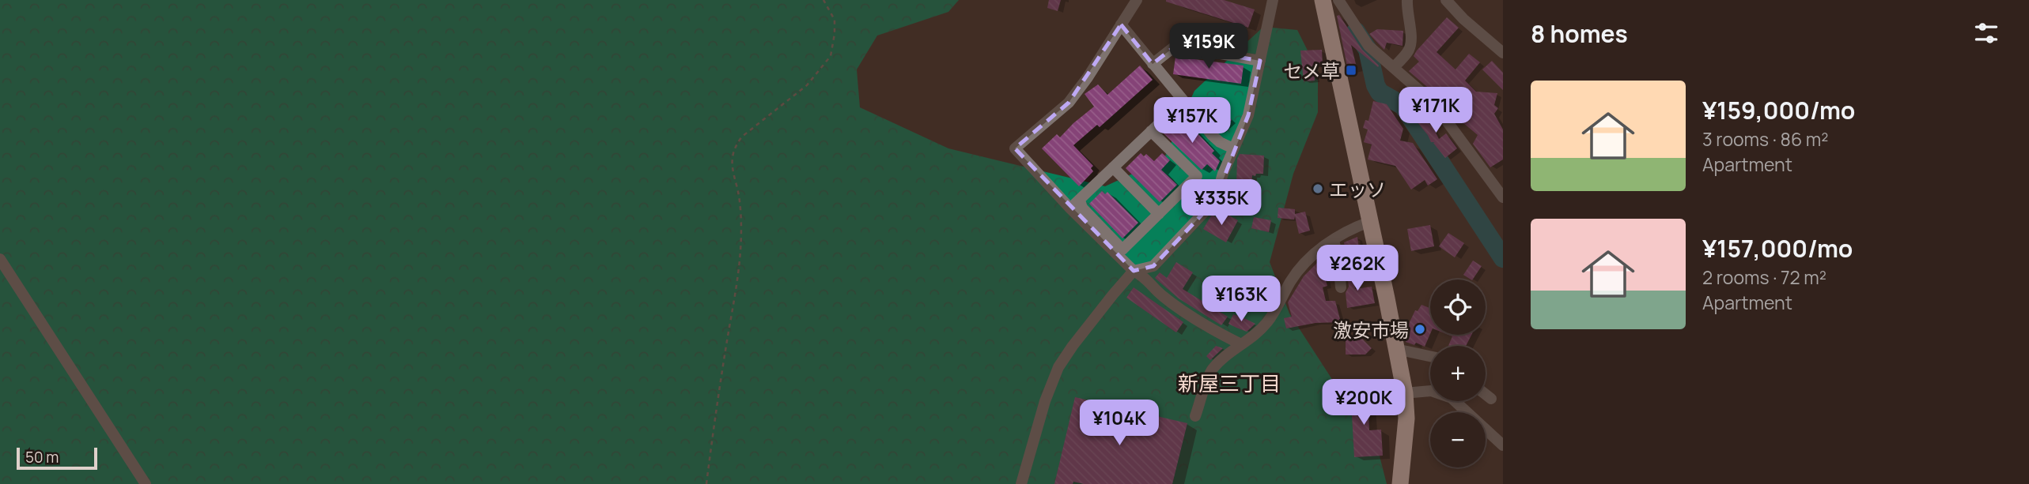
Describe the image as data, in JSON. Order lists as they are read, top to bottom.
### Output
{
  "districts": ["新屋三丁目"],
  "places": {
    "transit": ["セメ草"],
    "other": ["エッソ", "激安市場"]
  },
  "scale_bar": "50 m",
  "page": {
    "heading": "8 homes",
    "price": [
      "¥159K",
      "¥171K",
      "¥157K",
      "¥335K",
      "¥262K",
      "¥163K",
      "¥200K",
      "¥104K"
    ],
    "list": [
      {
        "name": "¥159,000/mo",
        "note": "3 rooms · 86 m² · Apartment"
      },
      {
        "name": "¥157,000/mo",
        "note": "2 rooms · 72 m² · Apartment"
      }
    ],
    "map_buttons": ["+", "−"],
    "scale": "50 m"
  }
}
